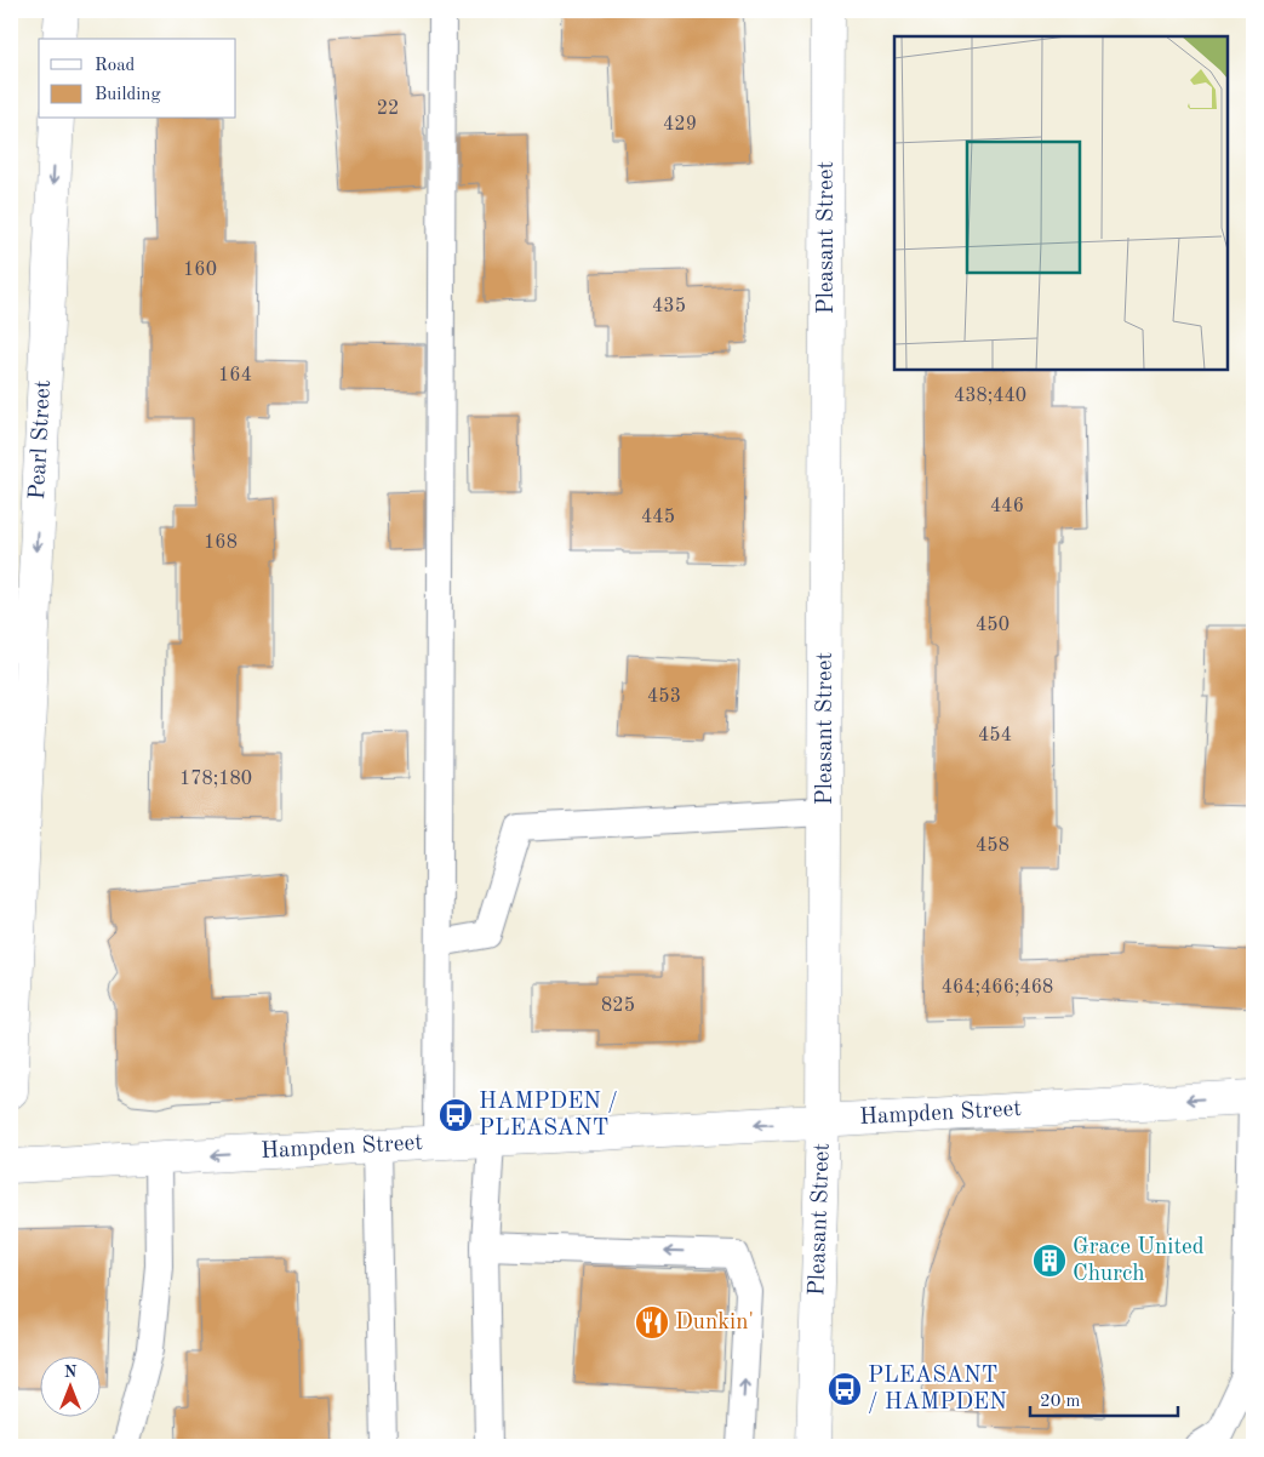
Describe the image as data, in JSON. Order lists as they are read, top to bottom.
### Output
{
  "streets": {
    "street": ["Pleasant Street", "Pearl Street", "Hampden Street"]
  },
  "crossings": [
    ["Pleasant Street", "Hampden Street"]
  ],
  "one_way": ["Pearl Street", "Hampden Street"],
  "places": {
    "bus stop": ["HAMPDEN / PLEASANT", "PLEASANT / HAMPDEN"],
    "building": ["Grace United Church"],
    "restaurant": ["Dunkin'"]
  },
  "house_numbers": [
    "22",
    "429",
    "160",
    "435",
    "164",
    "438;440",
    "446",
    "445",
    "168",
    "450",
    "453",
    "454",
    "178;180",
    "458",
    "464;466;468",
    "825"
  ],
  "legend": ["Road", "Building"],
  "scale_bar": "20 m",
  "north": "top"
}
